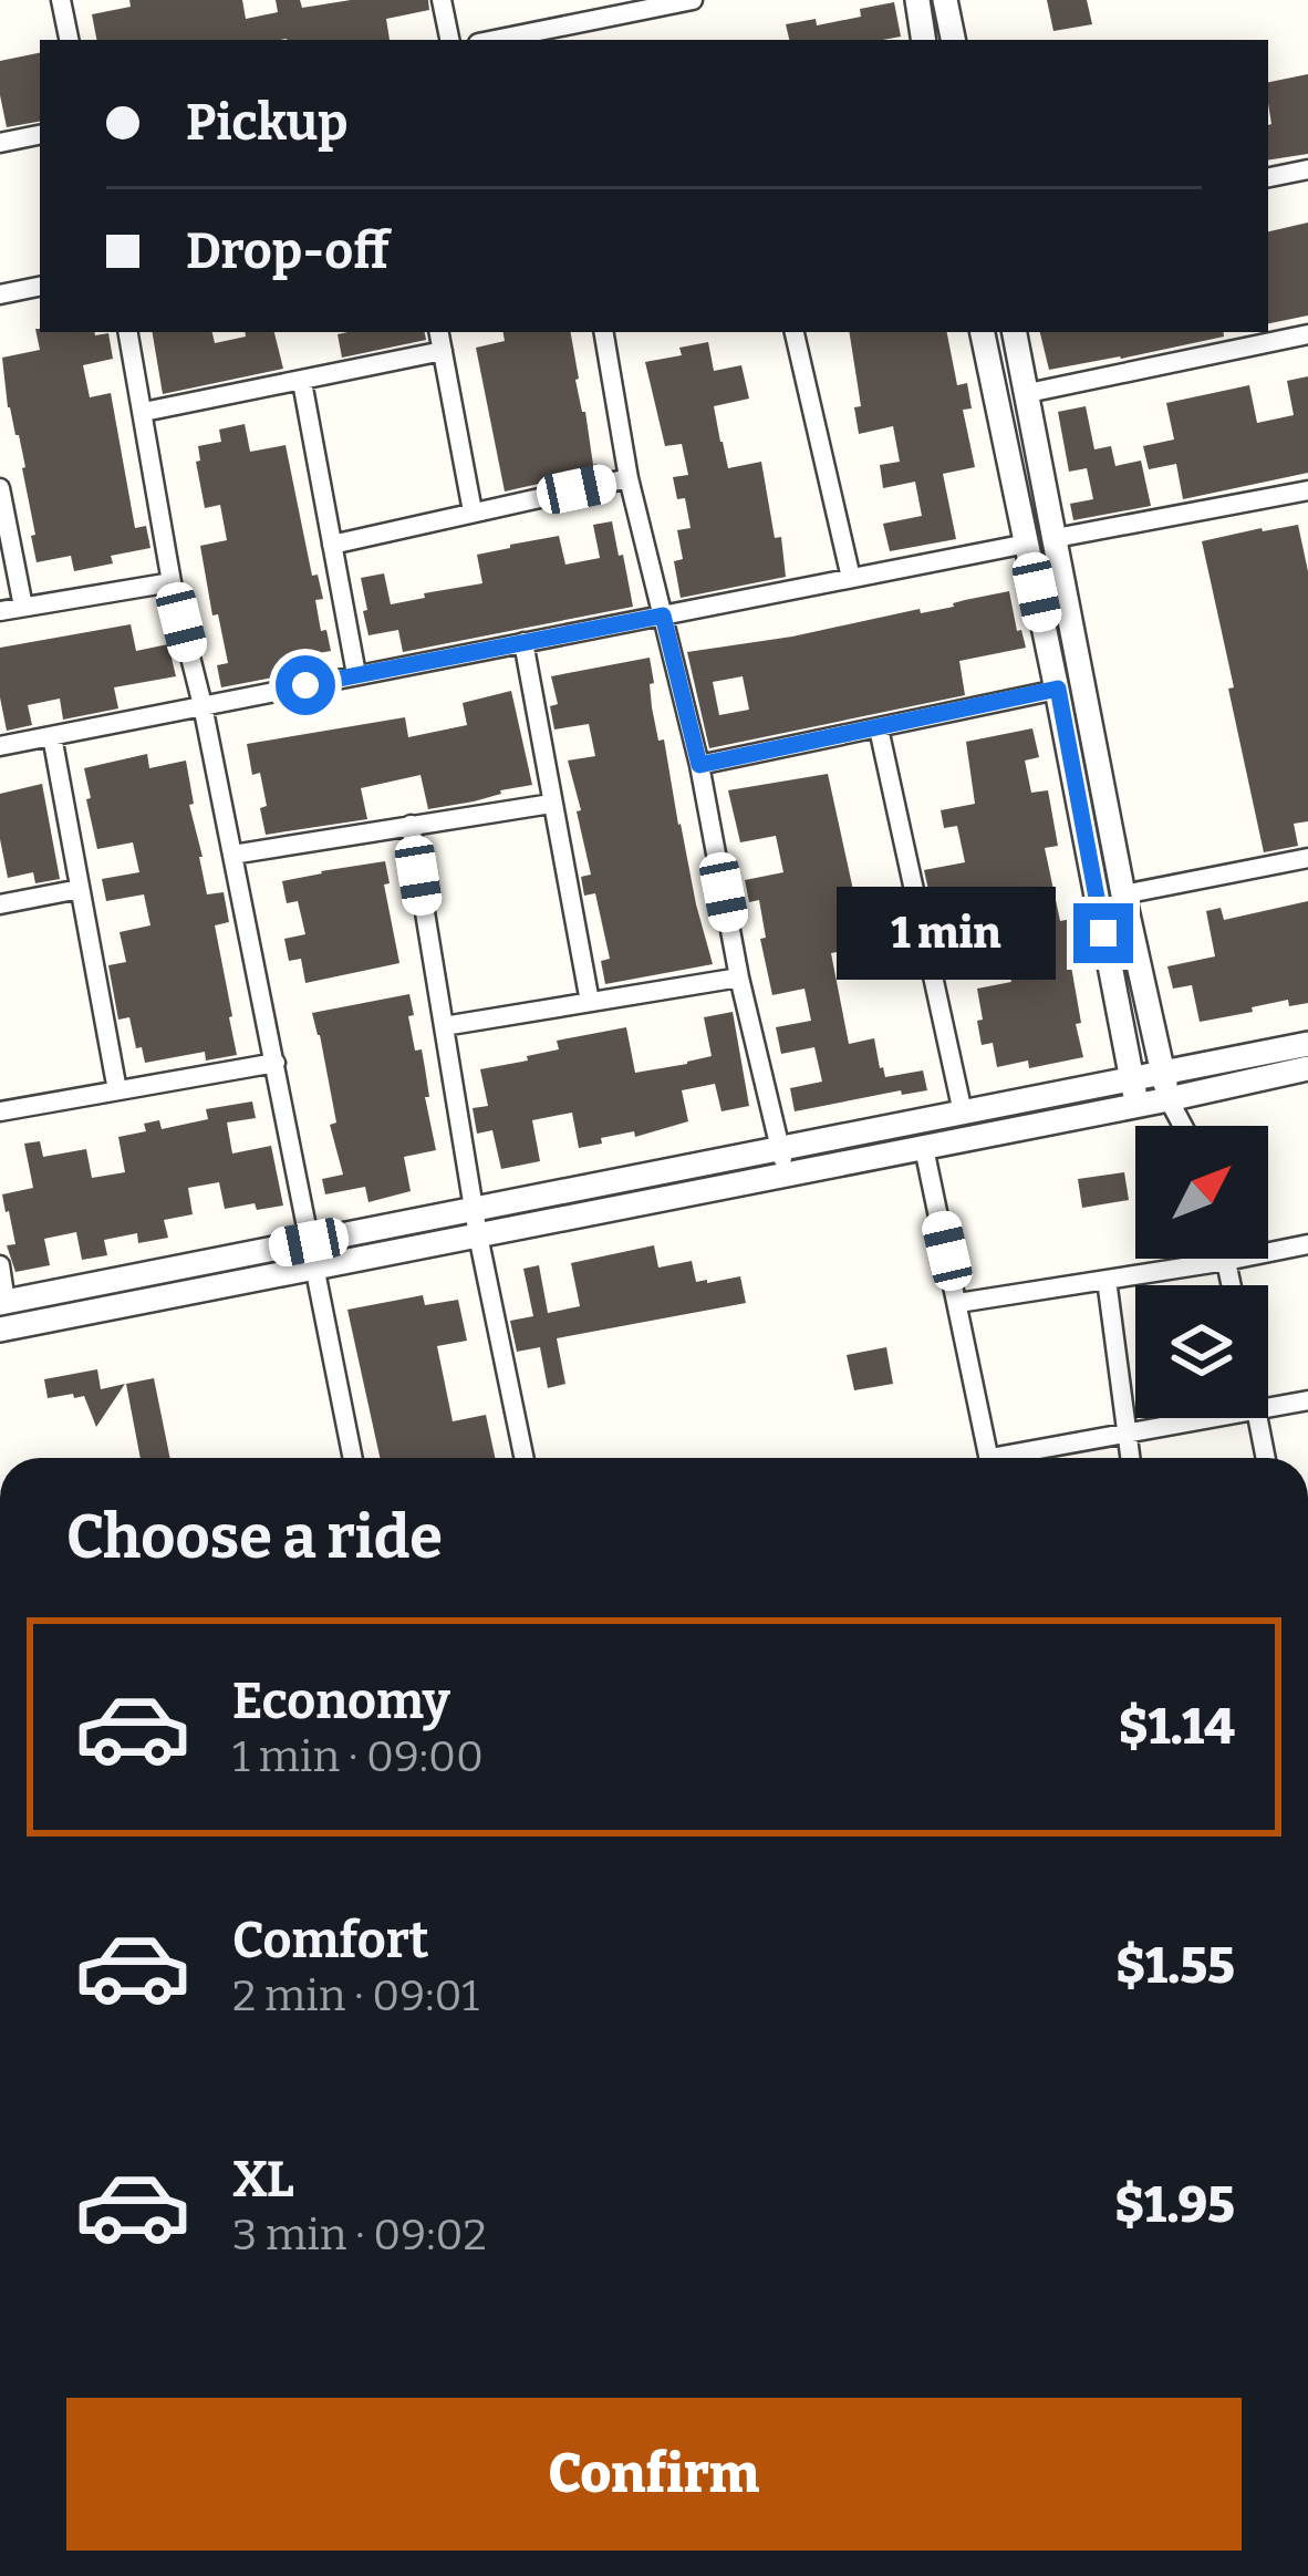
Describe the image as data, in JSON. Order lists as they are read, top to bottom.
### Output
{
  "north": "top right",
  "page": {
    "banner": ["Pickup", "Drop-off"],
    "bubble": "1 min",
    "heading": "Choose a ride",
    "list": [
      {
        "name": "Economy",
        "note": "1 min · 09:00",
        "value": "$1.14"
      },
      {
        "name": "Comfort",
        "note": "2 min · 09:01",
        "value": "$1.55"
      },
      {
        "name": "XL",
        "note": "3 min · 09:02",
        "value": "$1.95"
      }
    ],
    "buttons": "Confirm"
  }
}
